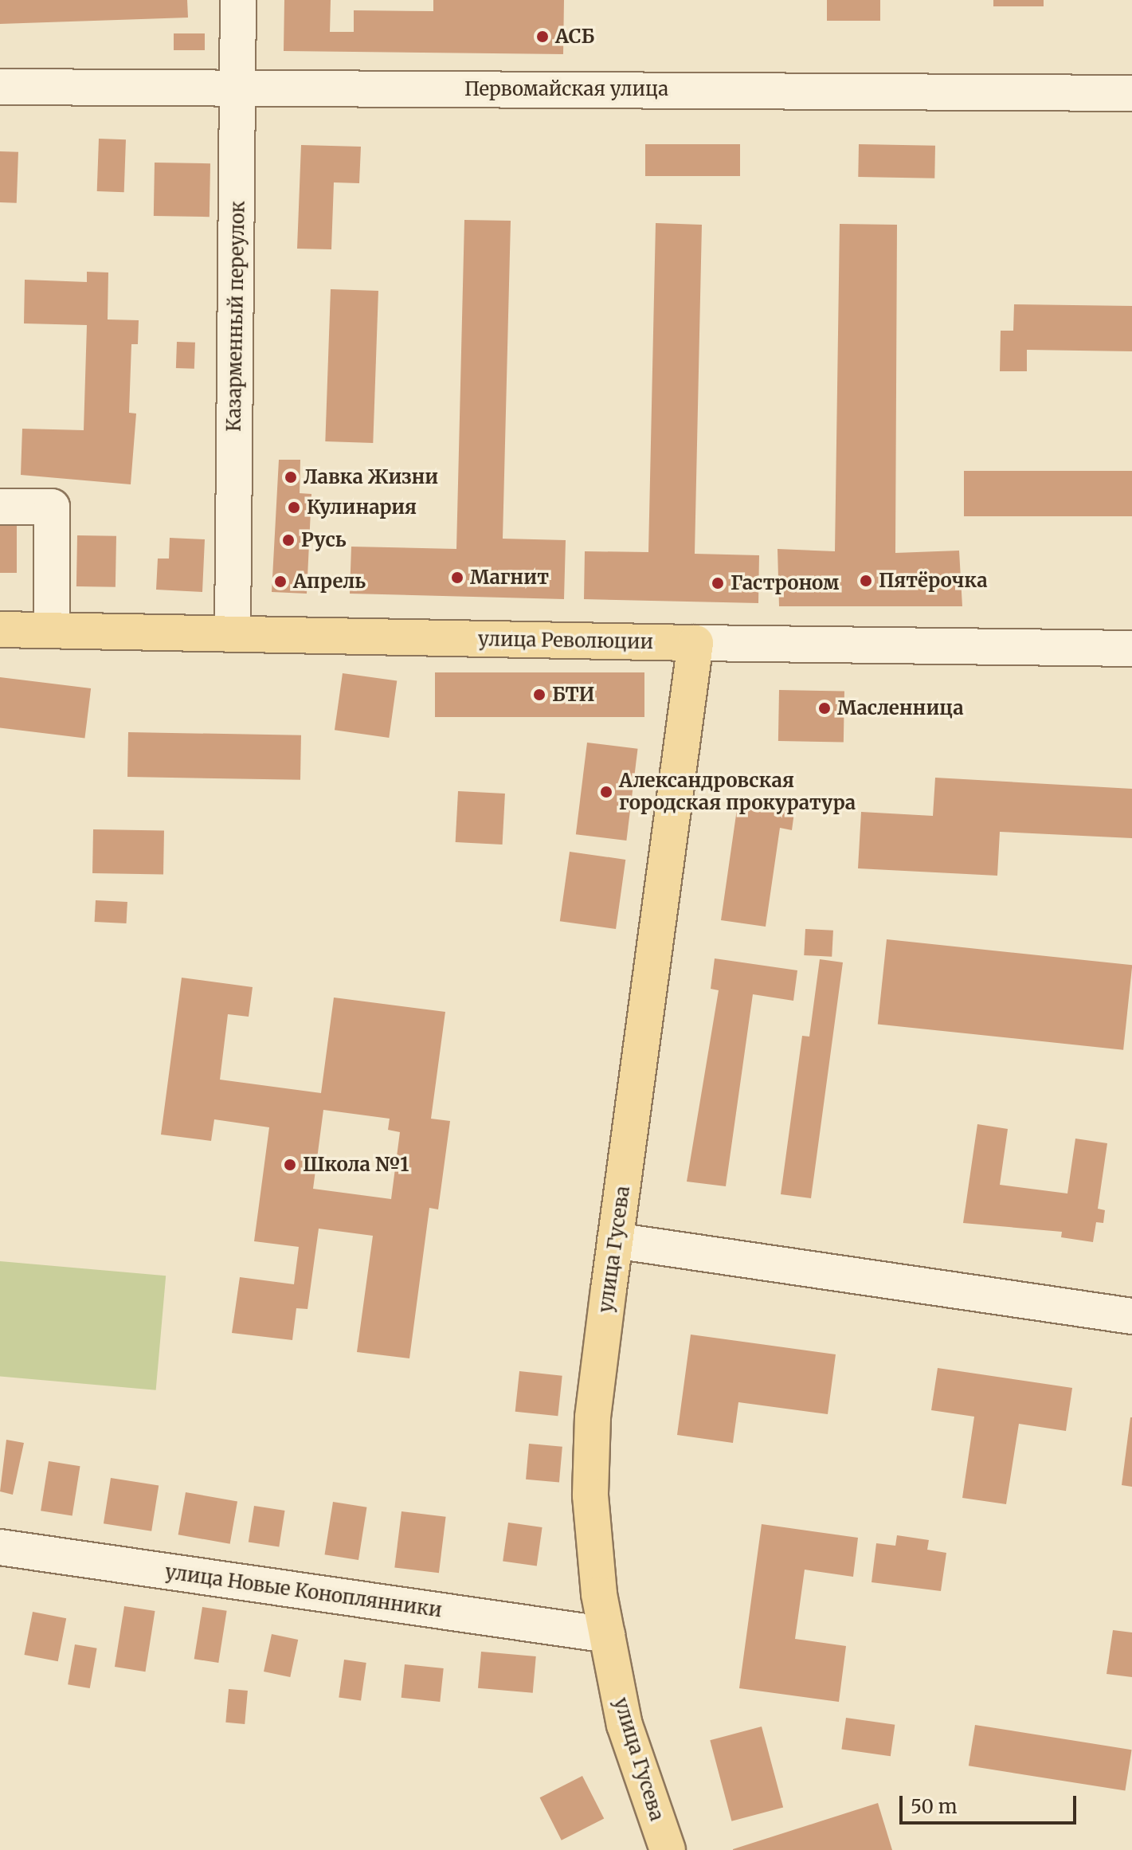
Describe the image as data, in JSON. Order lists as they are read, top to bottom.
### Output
{
  "streets": {
    "main road": ["улица Революции", "улица Гусева"],
    "street": ["Первомайская улица", "Казарменный переулок", "улица Новые Коноплянники"]
  },
  "crossings": [
    ["Первомайская улица", "Казарменный переулок"],
    ["Казарменный переулок", "улица Революции"],
    ["улица Революции", "улица Гусева"],
    ["улица Гусева", "улица Новые Коноплянники"]
  ],
  "places": [
    "АСБ",
    "Лавка Жизни",
    "Кулинария",
    "Русь",
    "Магнит",
    "Пятёрочка",
    "Апрель",
    "Гастроном",
    "БТИ",
    "Масленница",
    "Александровская городская прокуратура",
    "Школа №1"
  ],
  "scale_bar": "50 m"
}
